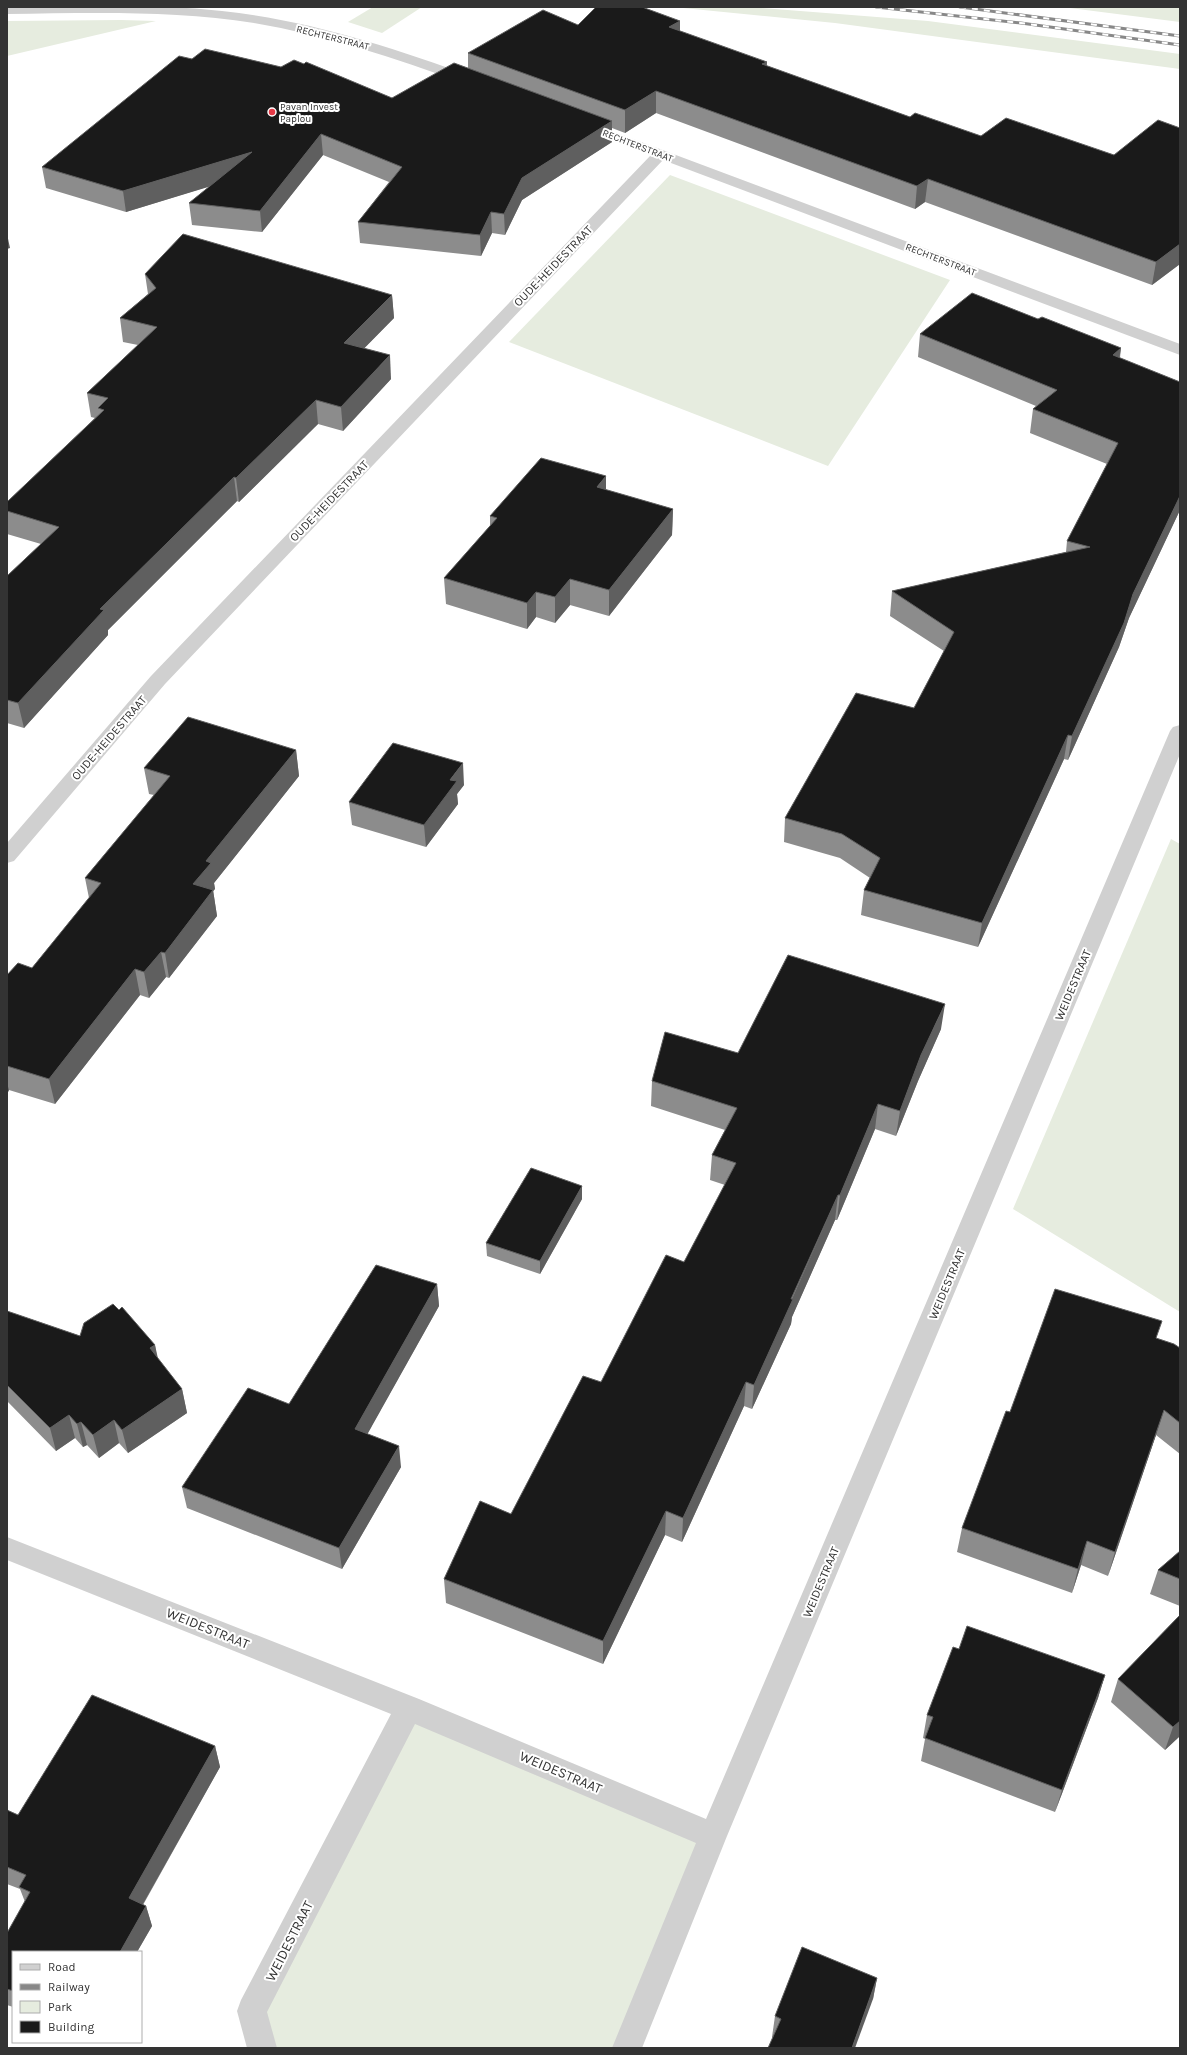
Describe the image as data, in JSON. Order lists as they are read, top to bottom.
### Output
{
  "streets": {
    "street": ["RECHTERSTRAAT", "OUDE-HEIDESTRAAT", "WEIDESTRAAT"]
  },
  "crossings": [
    ["RECHTERSTRAAT", "OUDE-HEIDESTRAAT"]
  ],
  "places": ["Pavan Invest Paplou"],
  "legend": [
    "Road",
    "Railway",
    "Park",
    "Building"
  ]
}
